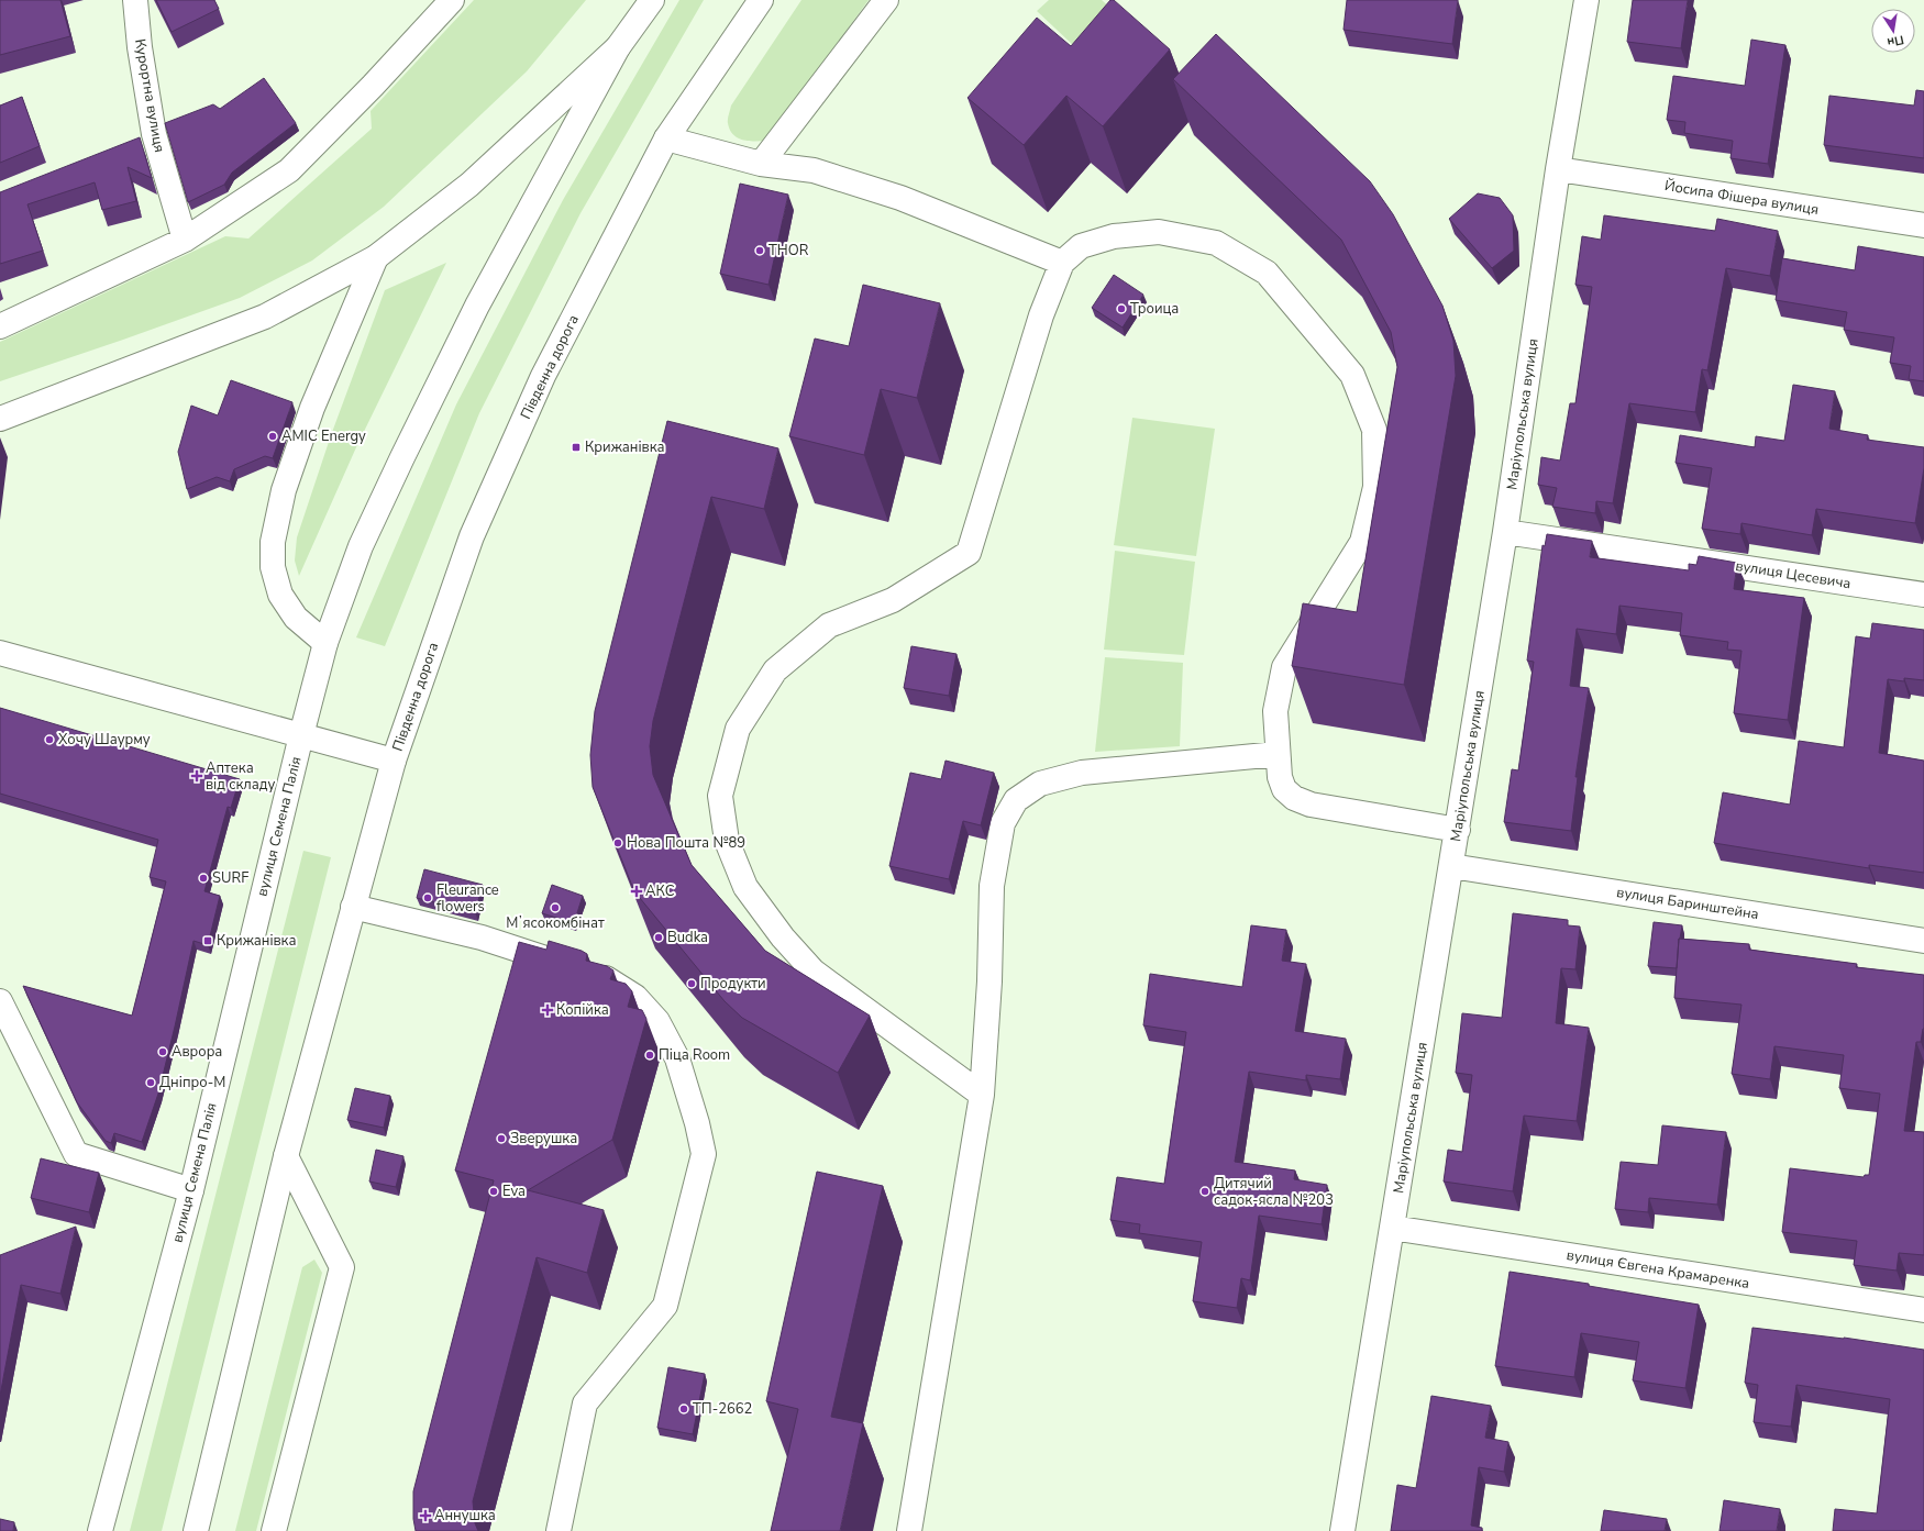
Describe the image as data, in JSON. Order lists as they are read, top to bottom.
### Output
{
  "streets": {
    "main road": [
      "Курортна вулиця",
      "Йосипа Фішера вулиця",
      "Південна дорога",
      "Маріупольська вулиця",
      "вулиця Цесевича",
      "вулиця Семена Палія",
      "вулиця Баринштейна",
      "вулиця Євгена Крамаренка"
    ]
  },
  "crossings": [
    ["Йосипа Фішера вулиця", "Маріупольська вулиця"],
    ["Маріупольська вулиця", "вулиця Цесевича"],
    ["Маріупольська вулиця", "вулиця Баринштейна"],
    ["Маріупольська вулиця", "вулиця Євгена Крамаренка"]
  ],
  "places": {
    "other": [
      "THOR",
      "Троица",
      "AMIC Energy",
      "Хочу Шаурму",
      "Нова Пошта №89",
      "SURF",
      "Fleurance flowers",
      "Мʼясокомбінат",
      "Budka",
      "Продукти",
      "Аврора",
      "Піца Room",
      "Дніпро-М",
      "Зверушка",
      "Eva",
      "Дитячий садок-ясла №203",
      "ТП-2662"
    ],
    "transit": ["Крижанівка", "Крижанiвка"],
    "health": [
      "Аптека від складу",
      "АКС",
      "Копійка",
      "Аннушка"
    ]
  },
  "north": "bottom"
}
